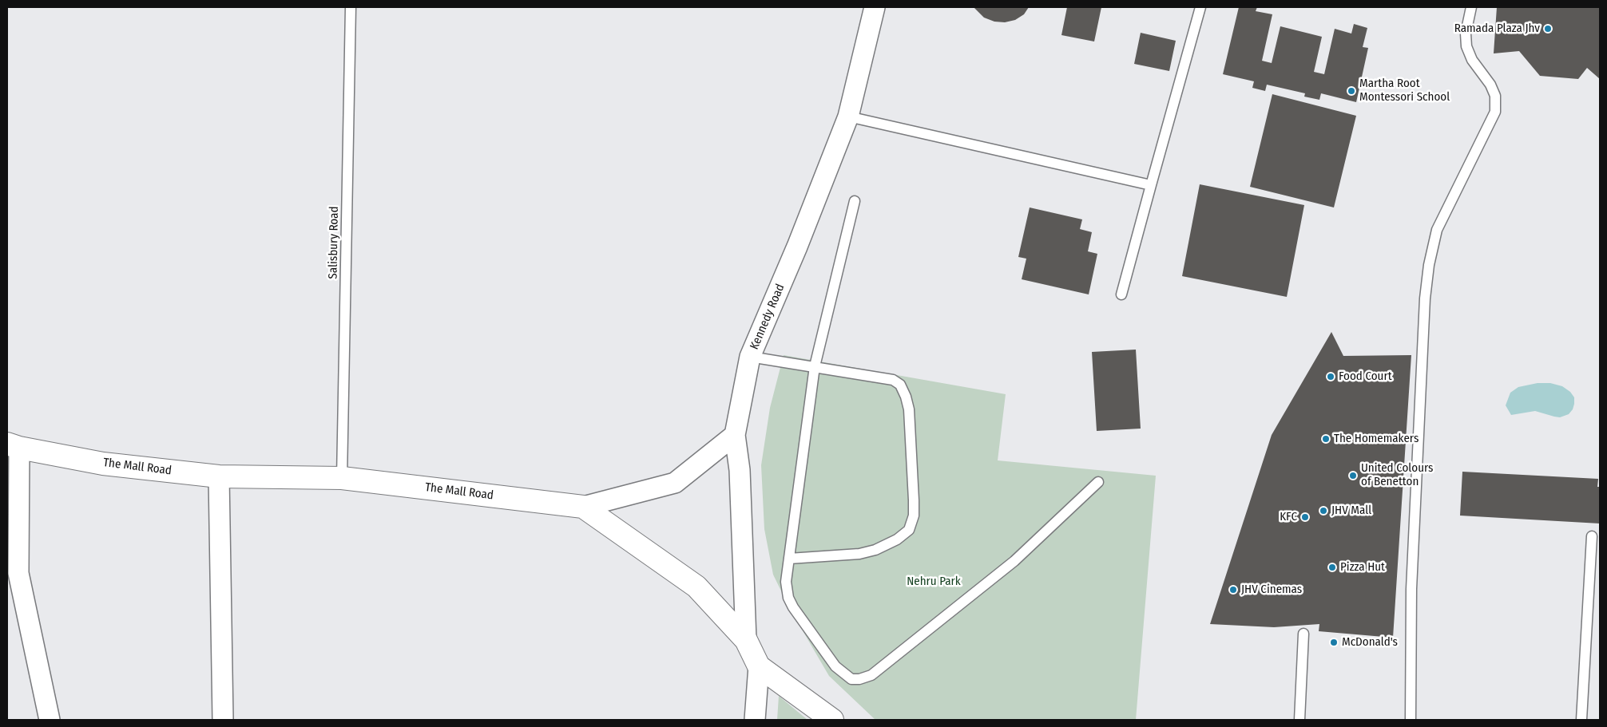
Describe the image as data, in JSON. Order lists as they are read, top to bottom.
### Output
{
  "streets": {
    "street": ["Kennedy Road", "The Mall Road"],
    "lane": ["Salisbury Road"]
  },
  "crossings": [
    ["Salisbury Road", "The Mall Road"],
    ["Kennedy Road", "The Mall Road"]
  ],
  "parks": ["Nehru Park"],
  "places": [
    "Ramada Plaza Jhv",
    "Martha Root Montessori School",
    "Food Court",
    "The Homemakers",
    "United Colours of Benetton",
    "JHV Mall",
    "KFC",
    "Pizza Hut",
    "JHV Cinemas",
    "McDonald's"
  ]
}
